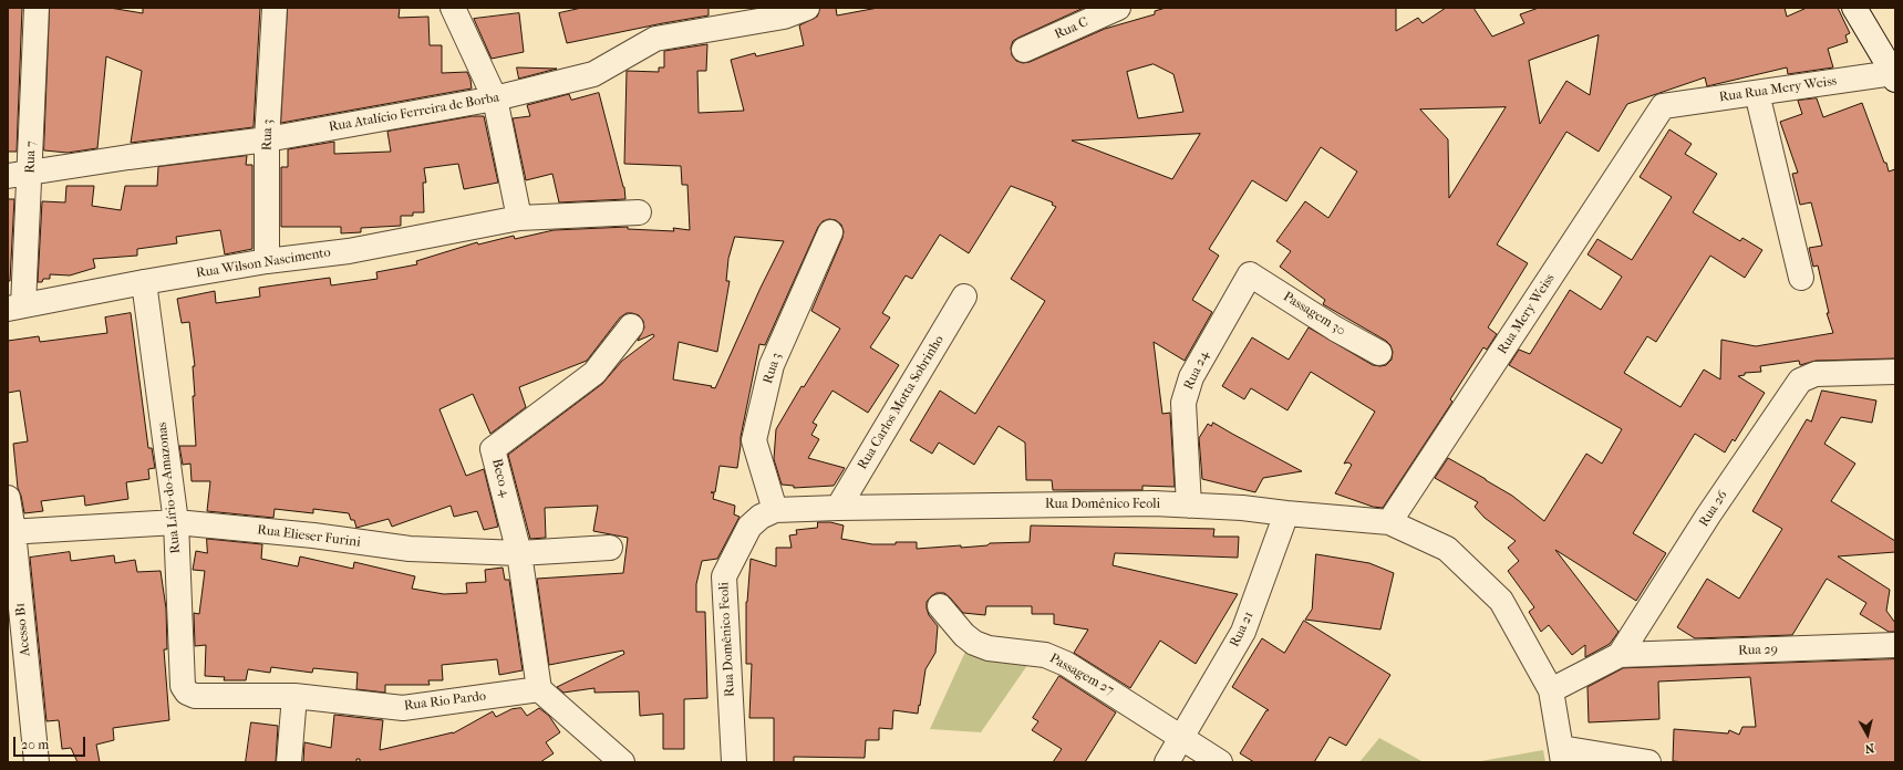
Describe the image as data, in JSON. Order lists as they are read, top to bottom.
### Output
{
  "streets": {
    "street": [
      "Rua C",
      "Rua Rua Mery Weiss",
      "Rua Atalício Ferreira de Borba",
      "Rua 3",
      "Rua 7",
      "Rua Wilson Nascimento",
      "Passagem 30",
      "Rua Mery Weiss",
      "Rua 24",
      "Rua Carlos Motta Sobrinho",
      "Beco 4",
      "Rua Lírio-do-Amazonas",
      "Rua Domênico Feoli",
      "Rua 26",
      "Rua Elieser Furini",
      "Acesso B1",
      "Rua 21",
      "Rua 29",
      "Passagem 27",
      "Rua Rio Pardo"
    ]
  },
  "crossings": [
    ["Rua Rua Mery Weiss", "Rua Mery Weiss"],
    ["Rua Atalício Ferreira de Borba", "Rua 3"],
    ["Rua Atalício Ferreira de Borba", "Rua 7"],
    ["Rua 3", "Rua Wilson Nascimento"],
    ["Rua 3", "Rua Domênico Feoli"],
    ["Rua 7", "Rua Wilson Nascimento"],
    ["Rua Wilson Nascimento", "Rua Lírio-do-Amazonas"],
    ["Passagem 30", "Rua 24"],
    ["Rua Mery Weiss", "Rua Domênico Feoli"],
    ["Rua 24", "Rua Domênico Feoli"],
    ["Rua Carlos Motta Sobrinho", "Rua Domênico Feoli"],
    ["Beco 4", "Rua Elieser Furini"],
    ["Beco 4", "Rua Rio Pardo"],
    ["Rua Lírio-do-Amazonas", "Rua Elieser Furini"],
    ["Rua Lírio-do-Amazonas", "Rua Rio Pardo"],
    ["Rua Domênico Feoli", "Rua 21"],
    ["Rua 26", "Rua 29"],
    ["Rua Elieser Furini", "Acesso B1"],
    ["Rua 21", "Passagem 27"]
  ],
  "scale_bar": "20 m",
  "north": "bottom"
}
